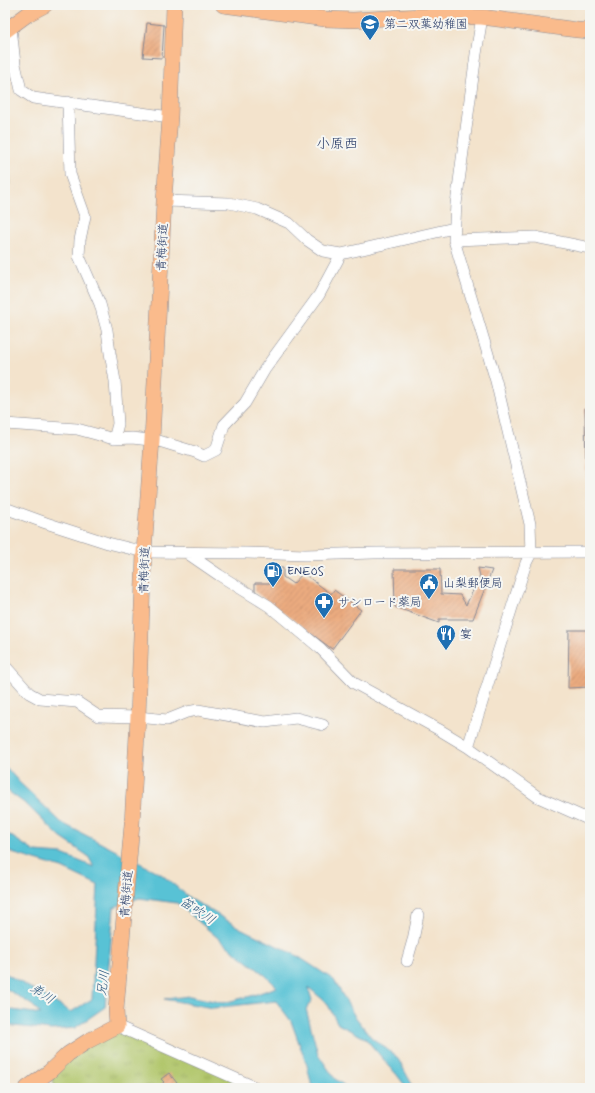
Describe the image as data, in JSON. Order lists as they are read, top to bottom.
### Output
{
  "streets": {
    "main road": ["青梅街道"]
  },
  "districts": ["小原西"],
  "water": ["笛吹川", "兄川", "弟川"],
  "places": {
    "school or university": ["第二双葉幼稚園"],
    "fuel station": ["ENEOS"],
    "public building": ["山梨郵便局"],
    "pharmacy": ["サンロード薬局"],
    "restaurant": ["宴"]
  }
}
